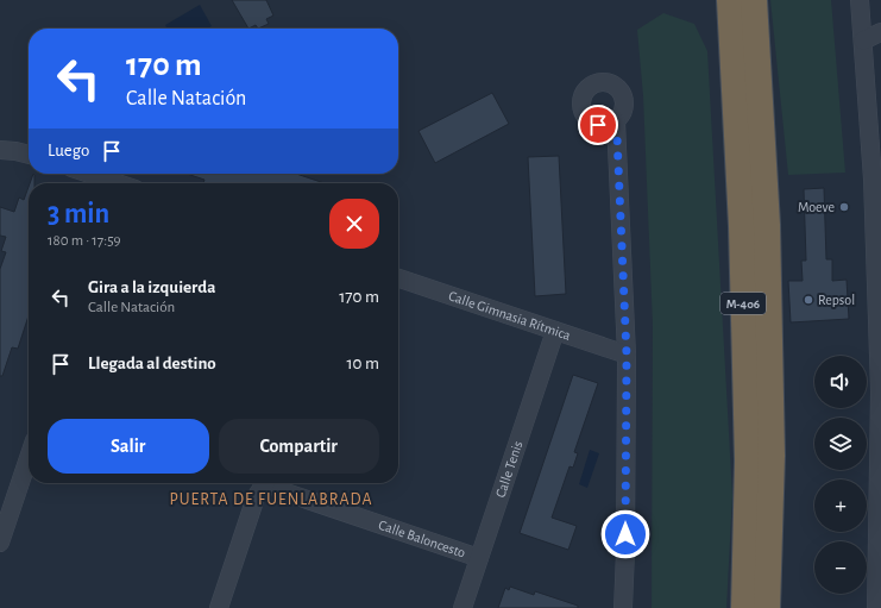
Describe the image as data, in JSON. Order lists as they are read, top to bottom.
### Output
{
  "streets": {
    "highway": ["M-406"],
    "street": ["Calle Gimnasia Rítmica", "Calle Tenis", "Calle Baloncesto"]
  },
  "crossings": [
    ["Calle Gimnasia Rítmica", "Calle Tenis"],
    ["Calle Tenis", "Calle Baloncesto"]
  ],
  "districts": ["PUERTA DE FUENLABRADA"],
  "places": ["Moeve", "Repsol"],
  "page": {
    "turn": ["170 m", "Calle Natación"],
    "then": "Luego",
    "heading": ["3 min", "180 m · 17:59"],
    "list": [
      {
        "name": "Gira a la izquierda",
        "note": "Calle Natación",
        "value": "170 m"
      },
      {
        "name": "Llegada al destino",
        "value": "10 m"
      }
    ],
    "map_buttons": ["+", "−"],
    "buttons": ["Salir", "Compartir"]
  }
}
